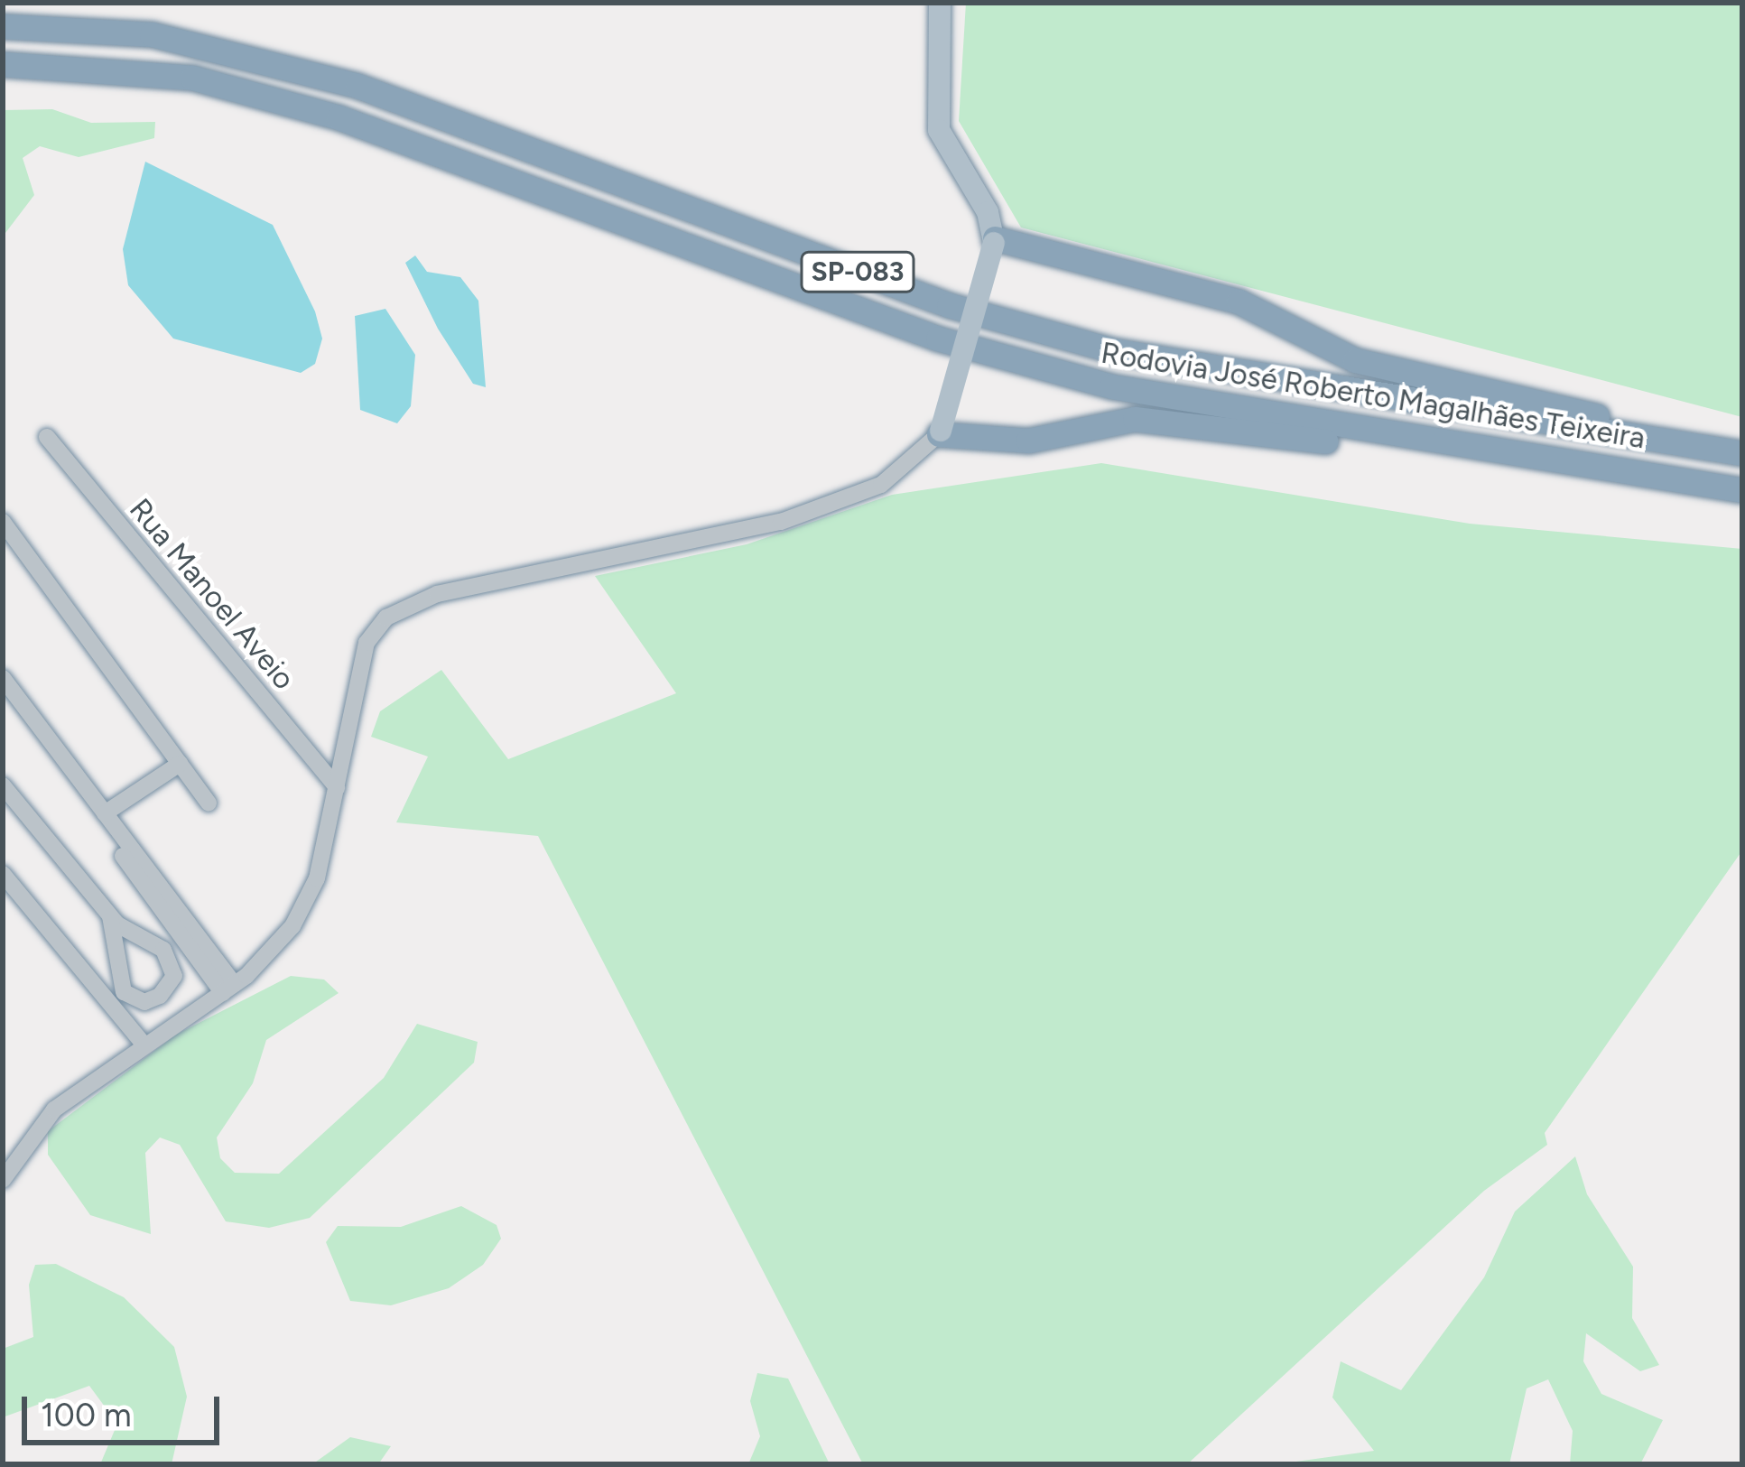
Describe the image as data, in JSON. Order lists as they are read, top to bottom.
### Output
{
  "streets": {
    "highway": ["SP-083", "Rodovia José Roberto Magalhães Teixeira"],
    "street": ["Rua Manoel Aveio"]
  },
  "scale_bar": "100 m"
}
